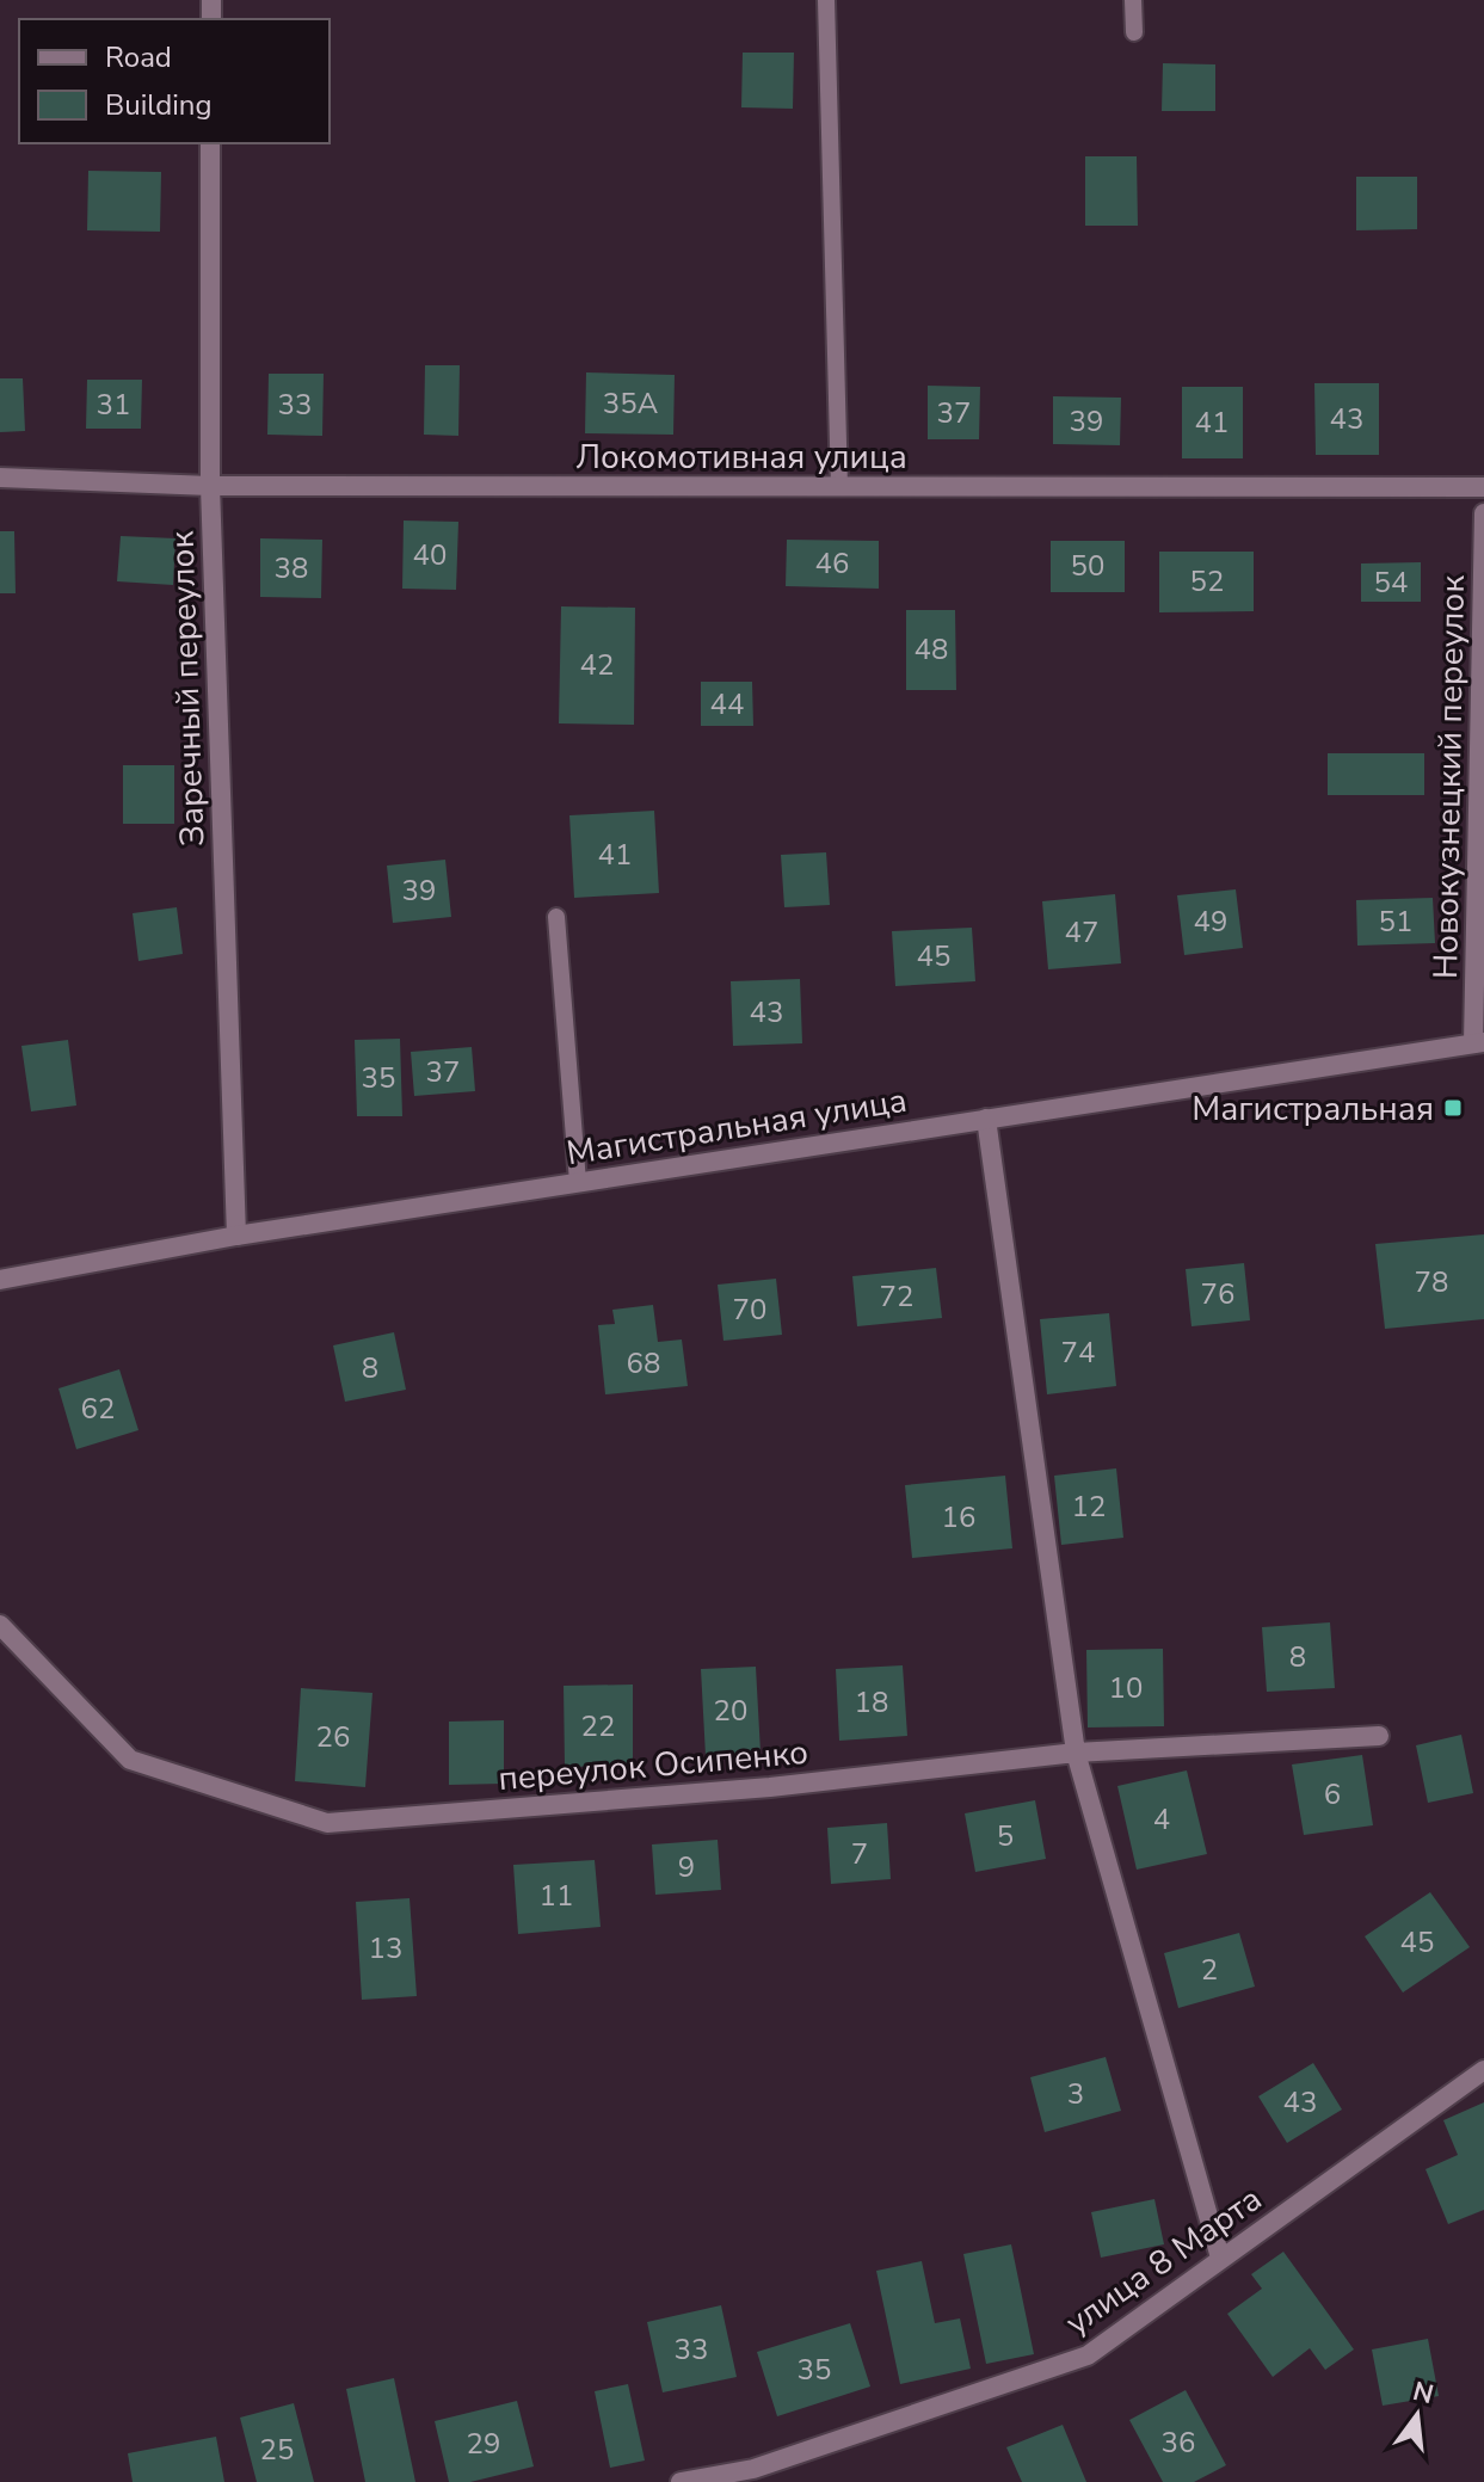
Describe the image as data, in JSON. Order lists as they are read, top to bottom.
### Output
{
  "streets": {
    "street": [
      "Локомотивная улица",
      "Заречный переулок",
      "Новокузнецкий переулок",
      "Магистральная улица",
      "переулок Осипенко",
      "улица 8 Марта"
    ]
  },
  "crossings": [
    ["Локомотивная улица", "Заречный переулок"],
    ["Заречный переулок", "Магистральная улица"],
    ["Новокузнецкий переулок", "Магистральная улица"]
  ],
  "places": {
    "transit": ["Магистральная"]
  },
  "house_numbers": [
    "35А",
    "31",
    "33",
    "37",
    "43",
    "39",
    "41",
    "40",
    "46",
    "50",
    "38",
    "52",
    "54",
    "48",
    "42",
    "44",
    "41",
    "39",
    "49",
    "51",
    "47",
    "45",
    "43",
    "37",
    "35",
    "78",
    "76",
    "72",
    "70",
    "74",
    "68",
    "8",
    "62",
    "12",
    "16",
    "8",
    "10",
    "18",
    "20",
    "22",
    "26",
    "6",
    "4",
    "5",
    "7",
    "9",
    "11",
    "45",
    "13",
    "2",
    "3",
    "43",
    "33",
    "35",
    "36",
    "29",
    "25"
  ],
  "legend": ["Road", "Building"],
  "north": "top"
}
